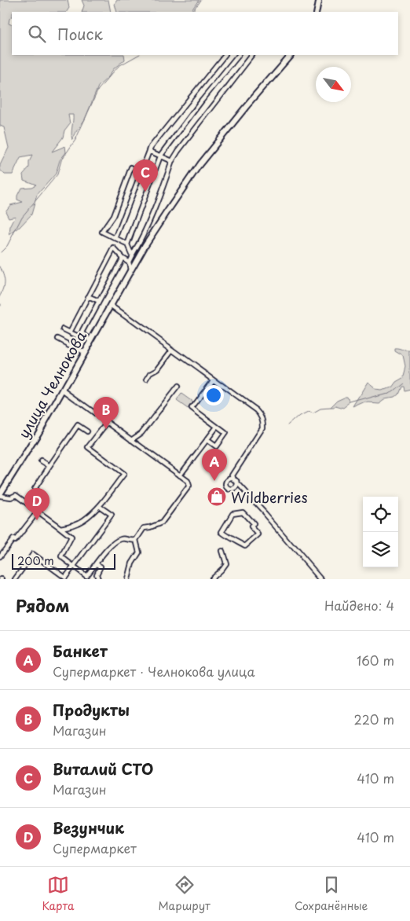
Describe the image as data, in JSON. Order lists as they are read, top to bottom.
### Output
{
  "streets": {
    "main road": ["улица Челнокова"]
  },
  "places": {
    "shop": ["Wildberries"]
  },
  "scale_bar": "200 m",
  "north": "bottom right",
  "page": {
    "search": "Поиск",
    "pins": [
      "C",
      "B",
      "A",
      "D"
    ],
    "scale": "200 m",
    "heading": ["Рядом", "Найдено: 4"],
    "list": [
      {
        "mark": "A",
        "name": "Банкет",
        "note": "Супермаркет · Челнокова улица",
        "value": "160 m"
      },
      {
        "mark": "B",
        "name": "Продукты",
        "note": "Магазин",
        "value": "220 m"
      },
      {
        "mark": "C",
        "name": "Виталий СТО",
        "note": "Магазин",
        "value": "410 m"
      },
      {
        "mark": "D",
        "name": "Везунчик",
        "note": "Супермаркет",
        "value": "410 m"
      }
    ],
    "nav": ["Карта", "Маршрут", "Сохранённые"]
  }
}
